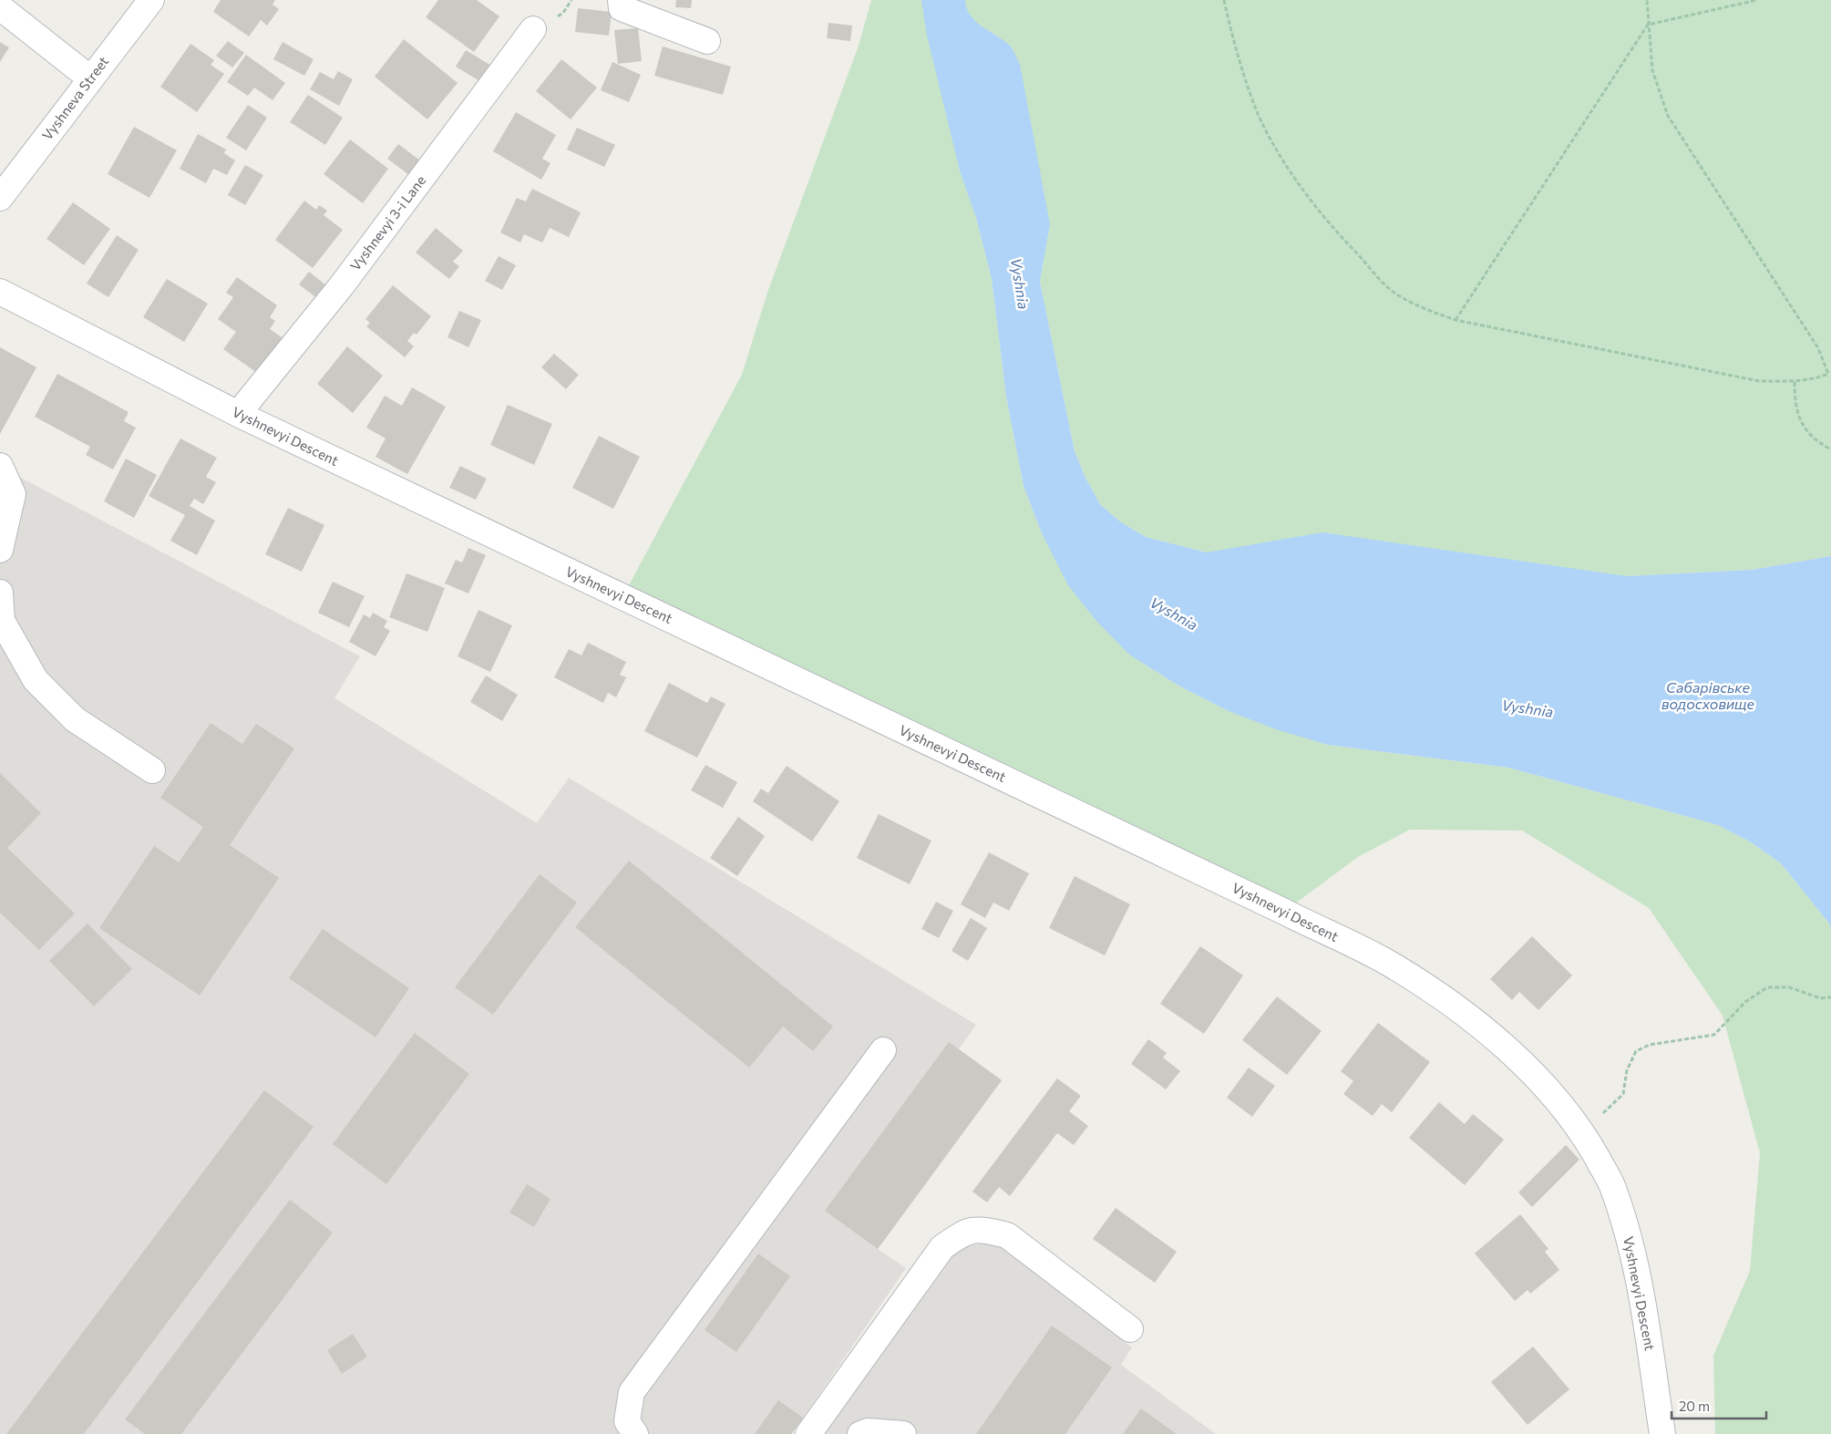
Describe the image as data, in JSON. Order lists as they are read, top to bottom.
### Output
{
  "streets": {
    "street": ["Vyshneva Street", "Vyshnevyi 3-i Lane", "Vyshnevyi Descent"]
  },
  "crossings": [
    ["Vyshnevyi 3-i Lane", "Vyshnevyi Descent"]
  ],
  "water": ["Vyshnia", "Сабарівське водосховище"],
  "scale_bar": "20 m"
}
